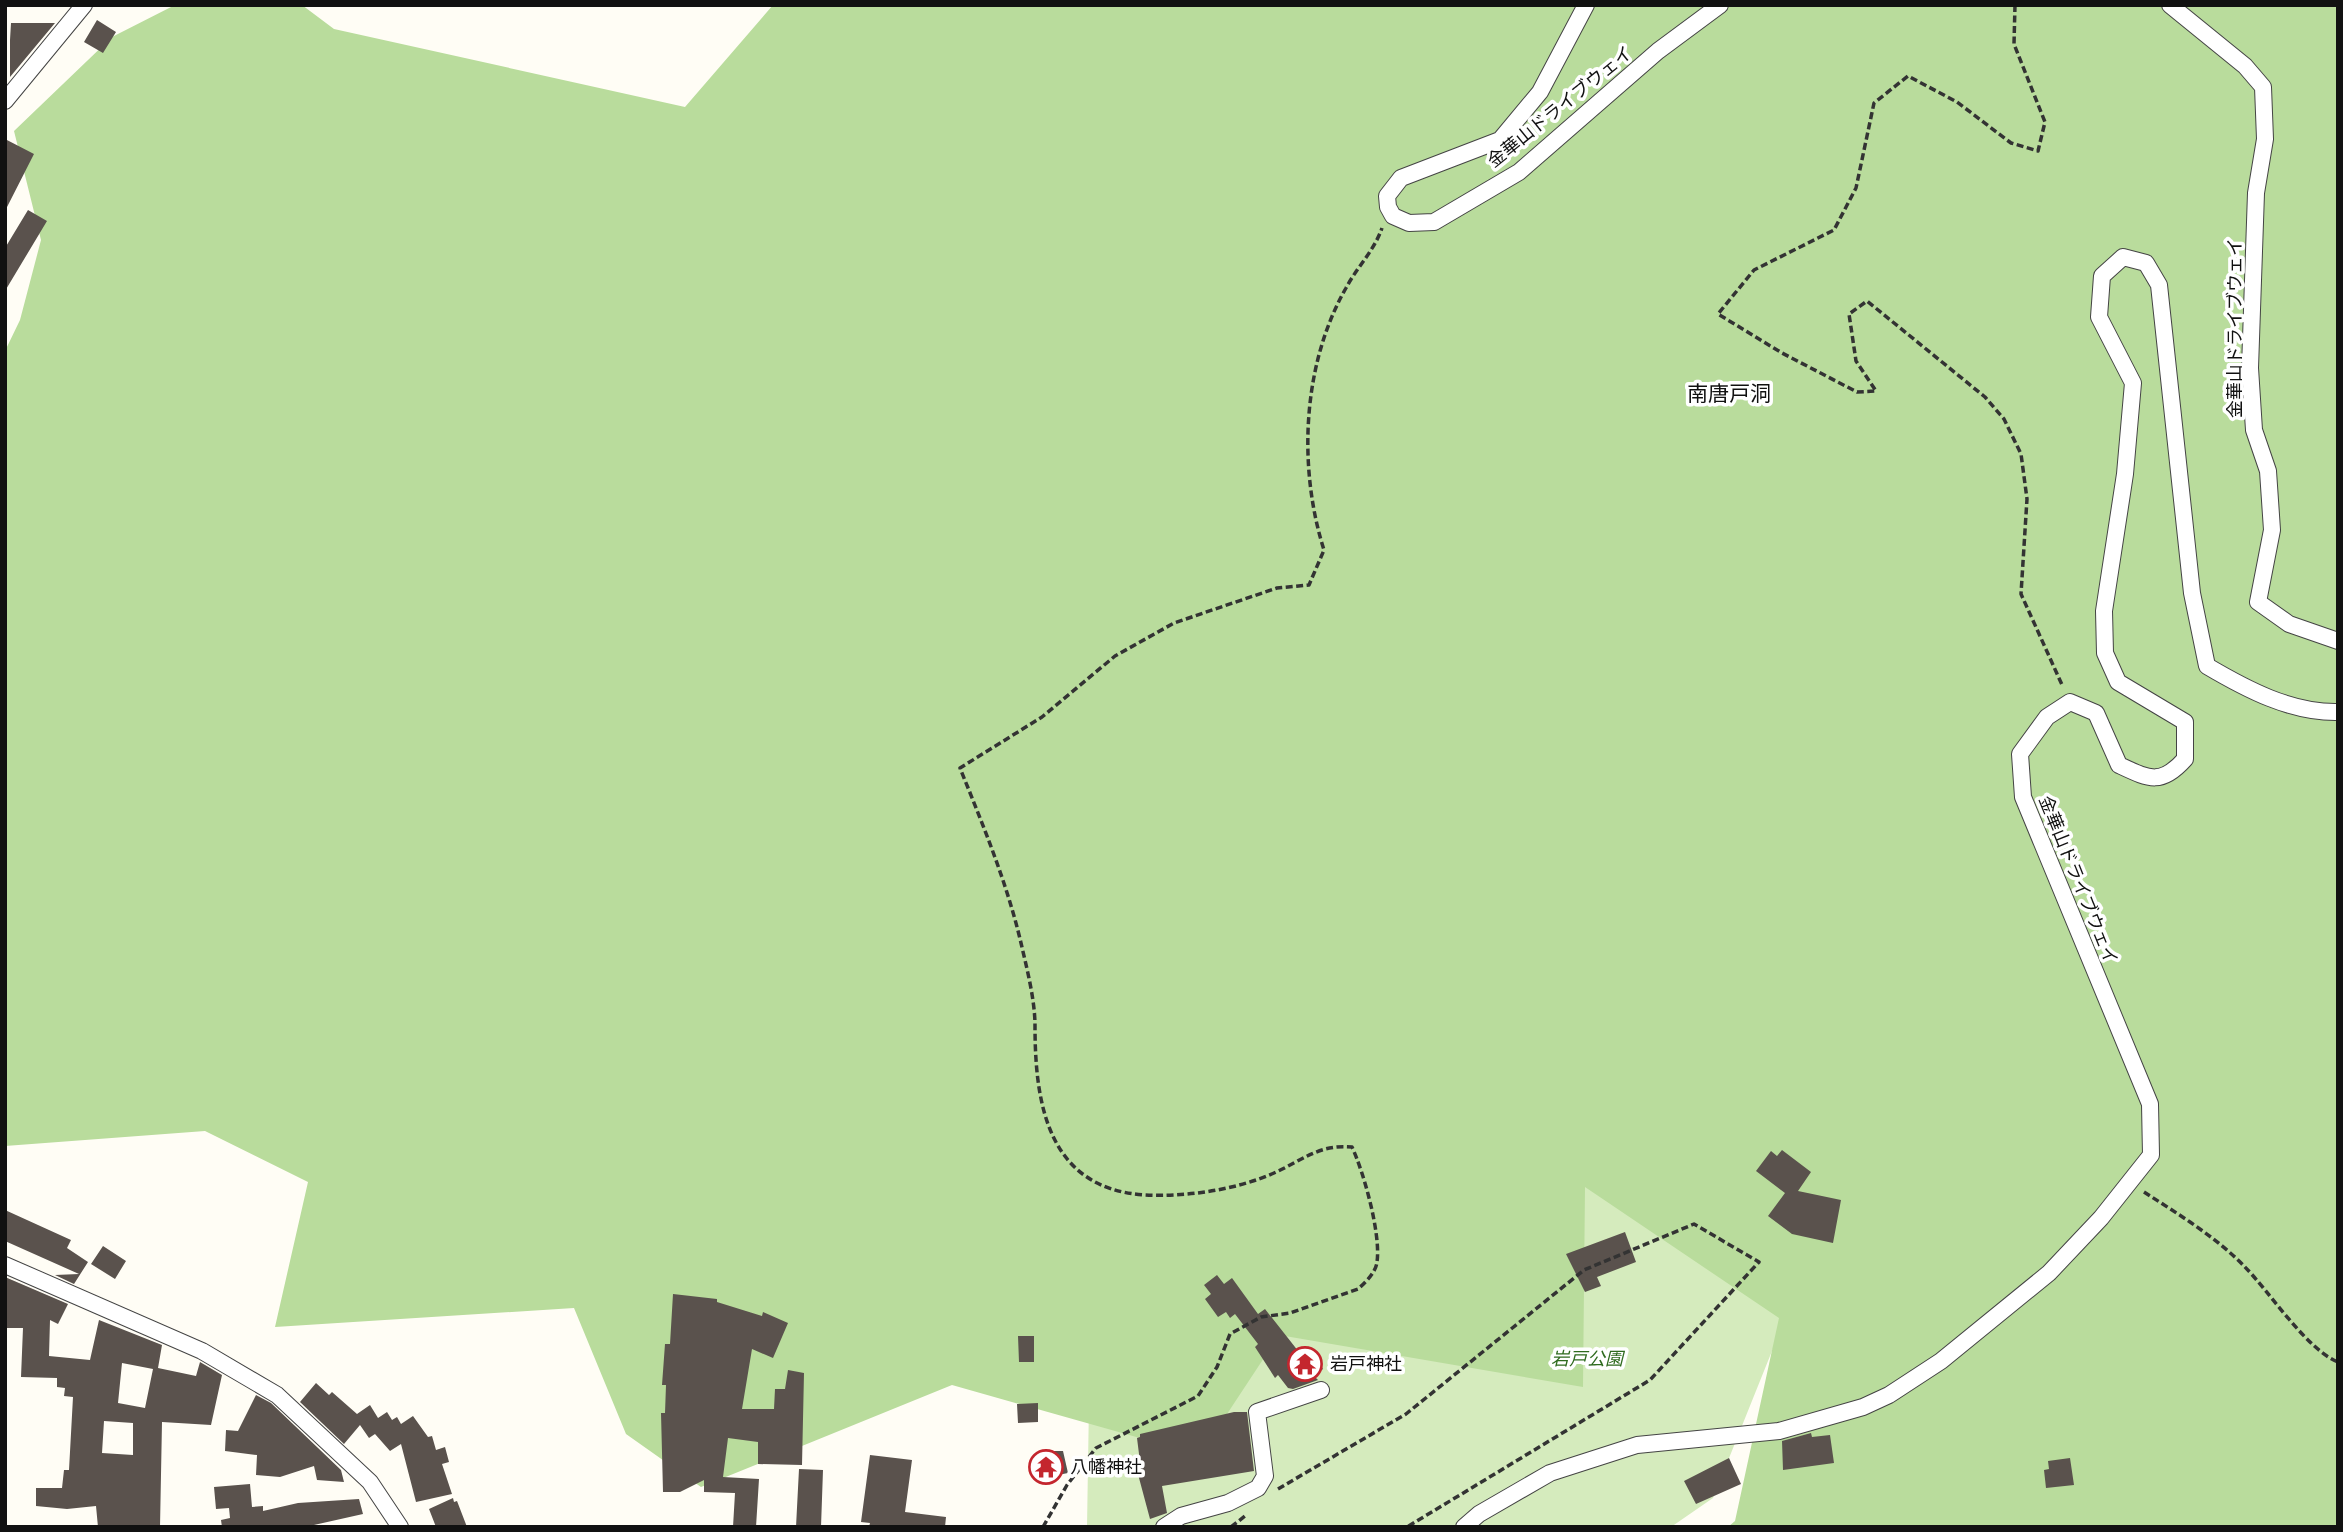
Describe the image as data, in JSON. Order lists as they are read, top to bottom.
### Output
{
  "streets": {
    "street": ["金華山ドライブウェイ"]
  },
  "districts": ["南唐戸洞"],
  "parks": ["岩戸公園"],
  "places": {
    "temple": ["岩戸神社", "八幡神社"]
  }
}
